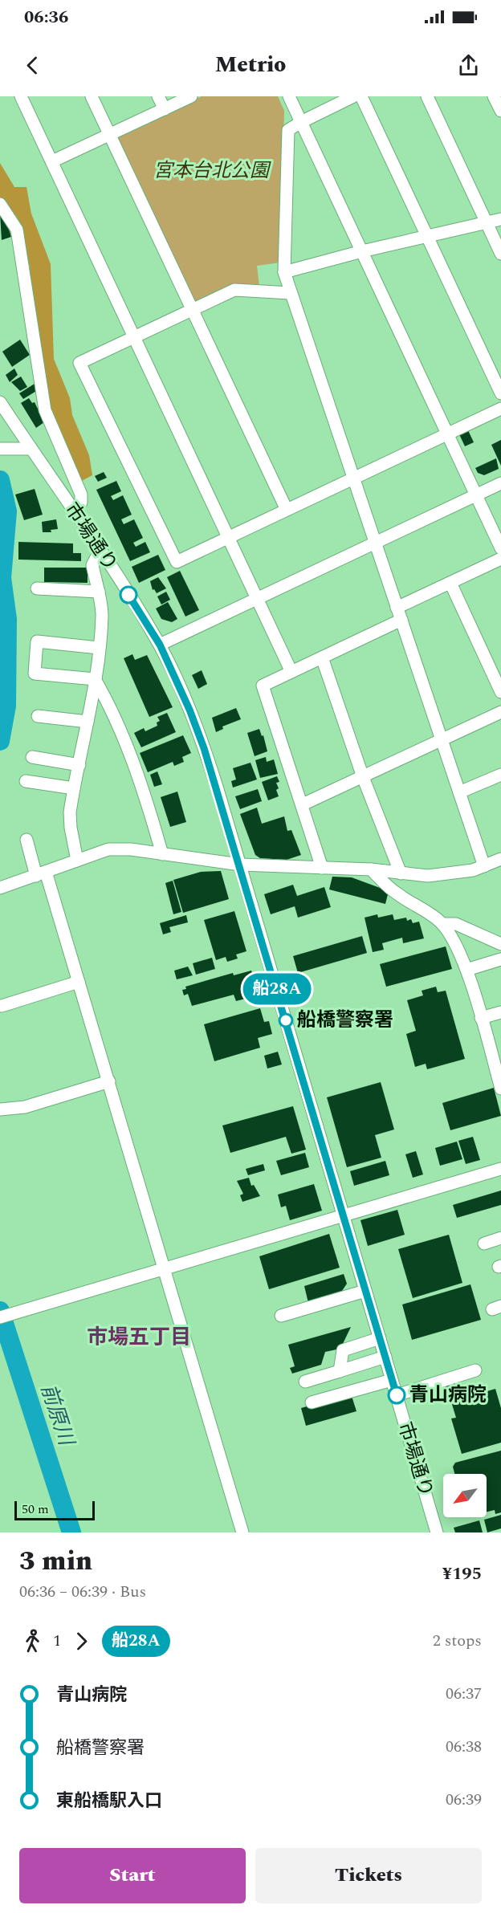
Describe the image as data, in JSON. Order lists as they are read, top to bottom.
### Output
{
  "streets": {
    "street": ["市場通り"]
  },
  "districts": ["市場五丁目"],
  "water": ["前原川"],
  "parks": ["宮本台北公園"],
  "places": ["船橋警察署", "青山病院"],
  "lines": ["bus line 船28A"],
  "scale_bar": "50 m",
  "north": "bottom left",
  "page": {
    "status": "06:36",
    "header": "Metrio",
    "on_map": "船28A",
    "scale": "50 m",
    "heading": ["3 min", "06:36 – 06:39 · Bus", "¥195"],
    "legs": ["1", "船28A", "2 stops"],
    "list": [
      {
        "name": "青山病院",
        "value": "06:37"
      },
      {
        "name": "船橋警察署",
        "value": "06:38"
      },
      {
        "name": "東船橋駅入口",
        "value": "06:39"
      }
    ],
    "buttons": ["Start", "Tickets"]
  }
}
